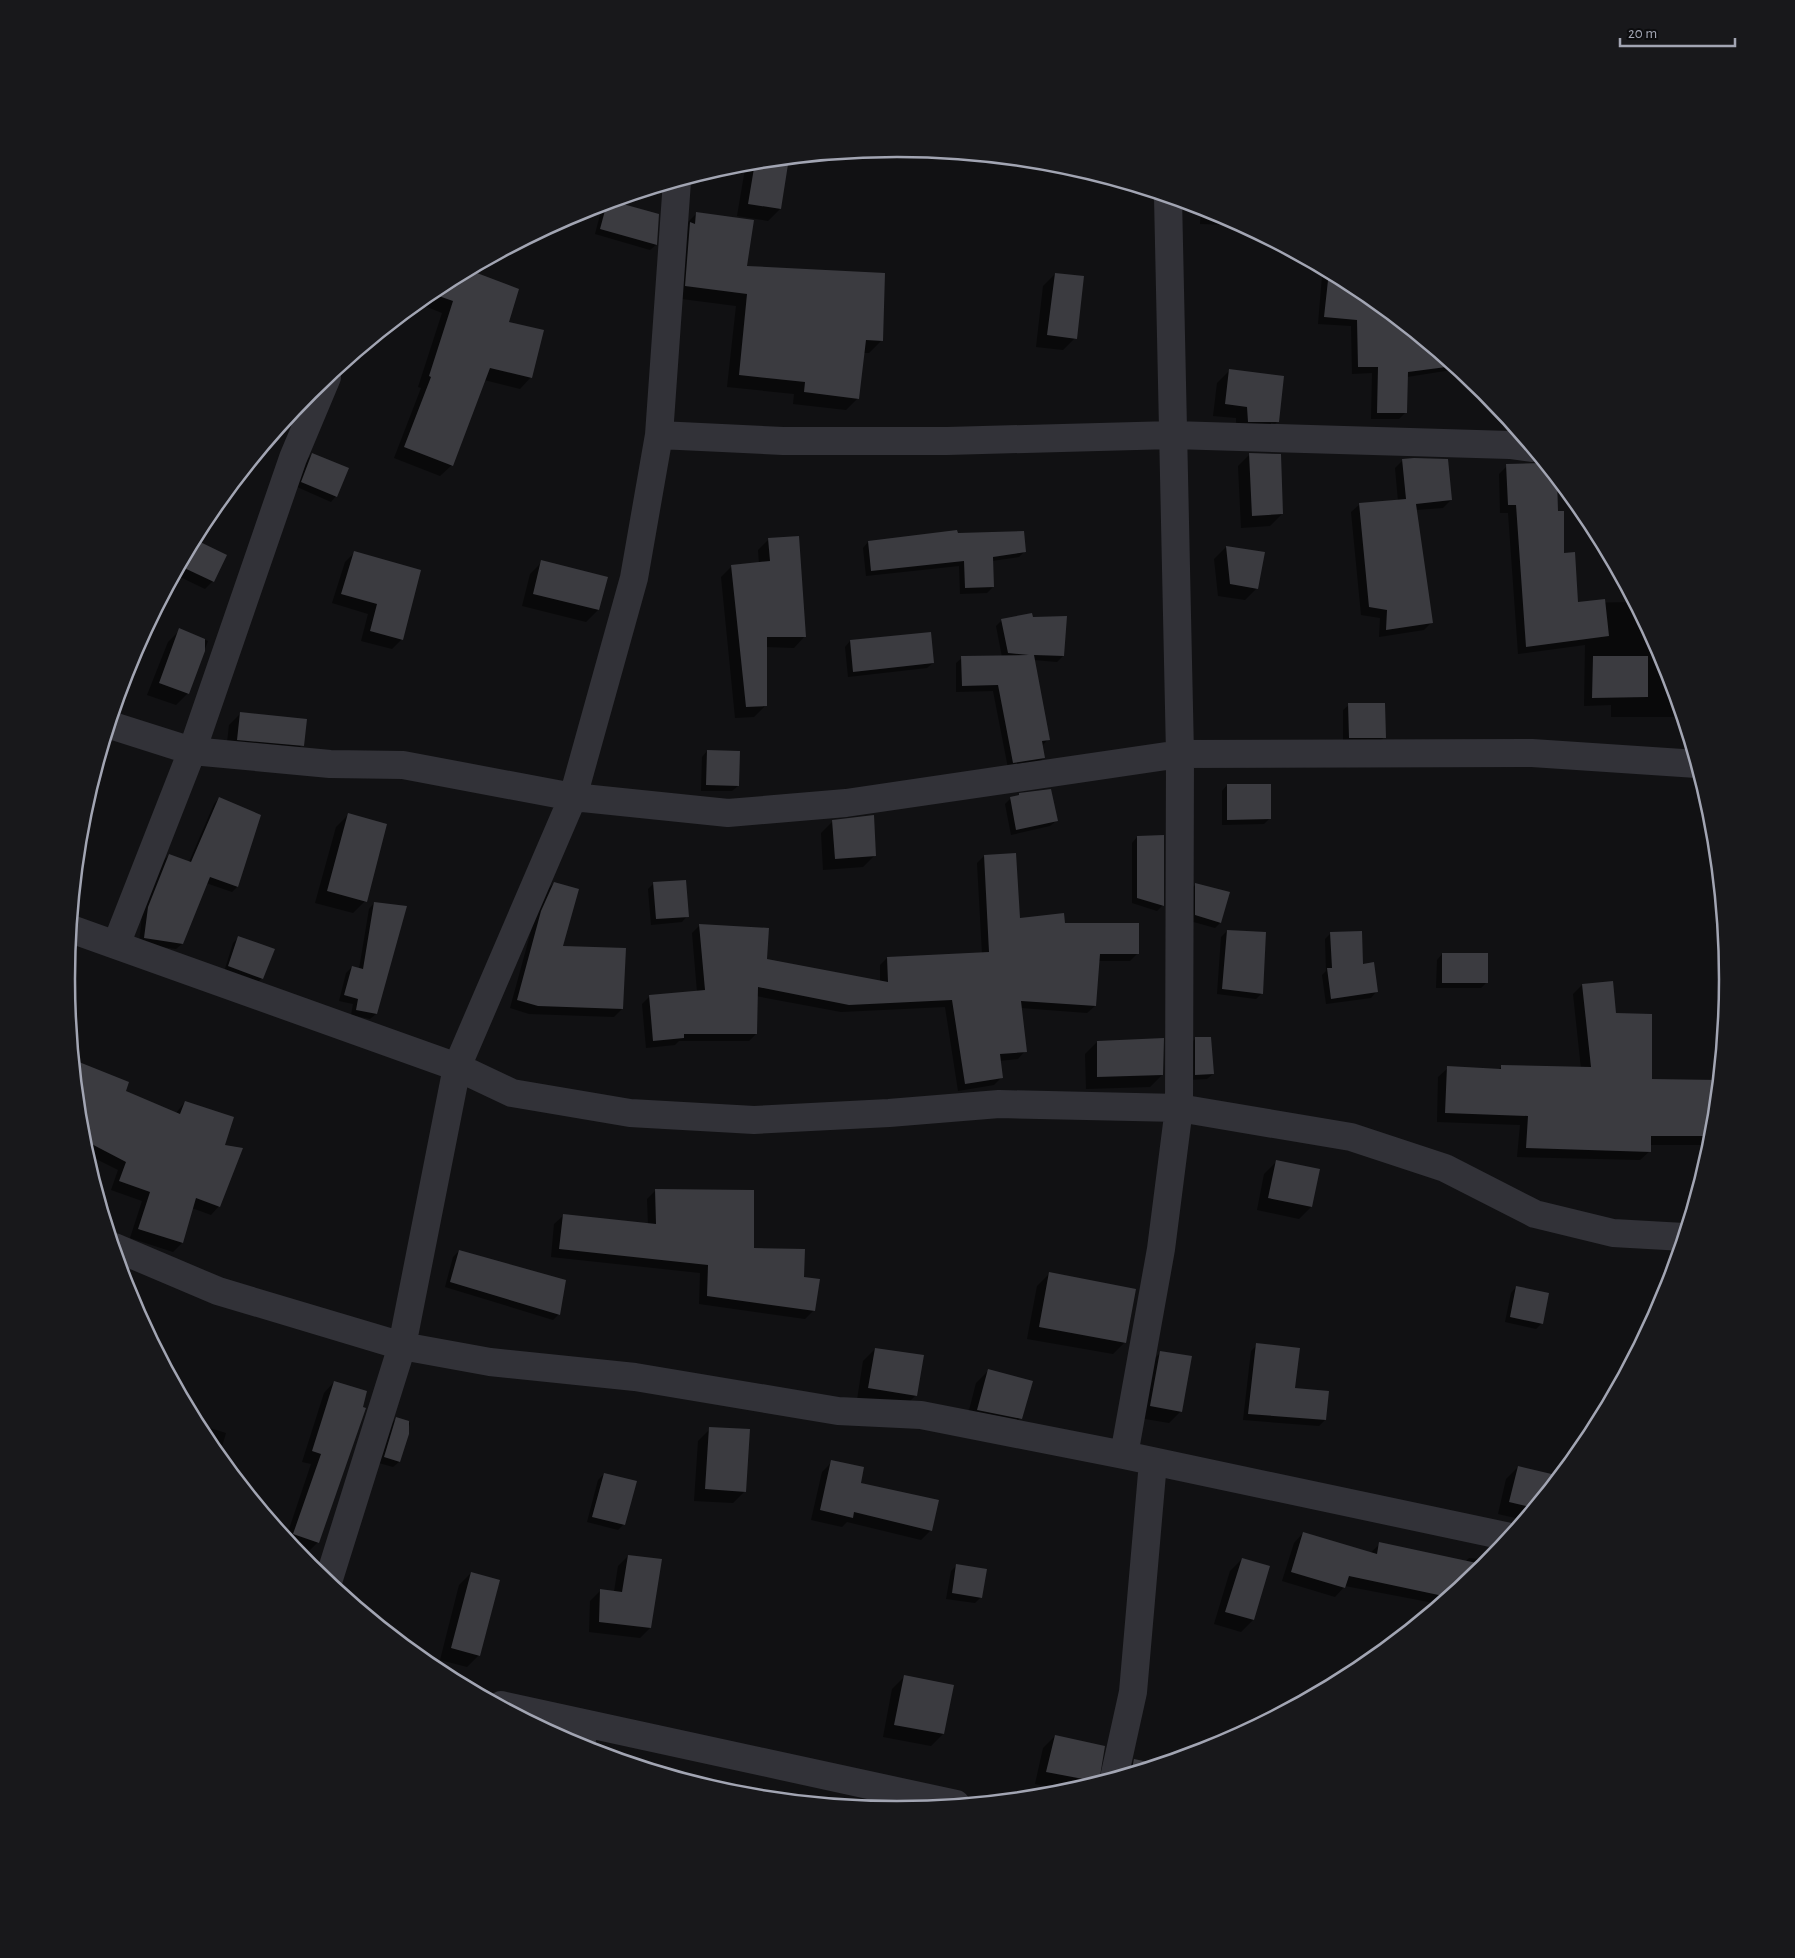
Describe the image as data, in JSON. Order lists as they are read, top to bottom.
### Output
{
  "scale_bar": "20 m"
}
